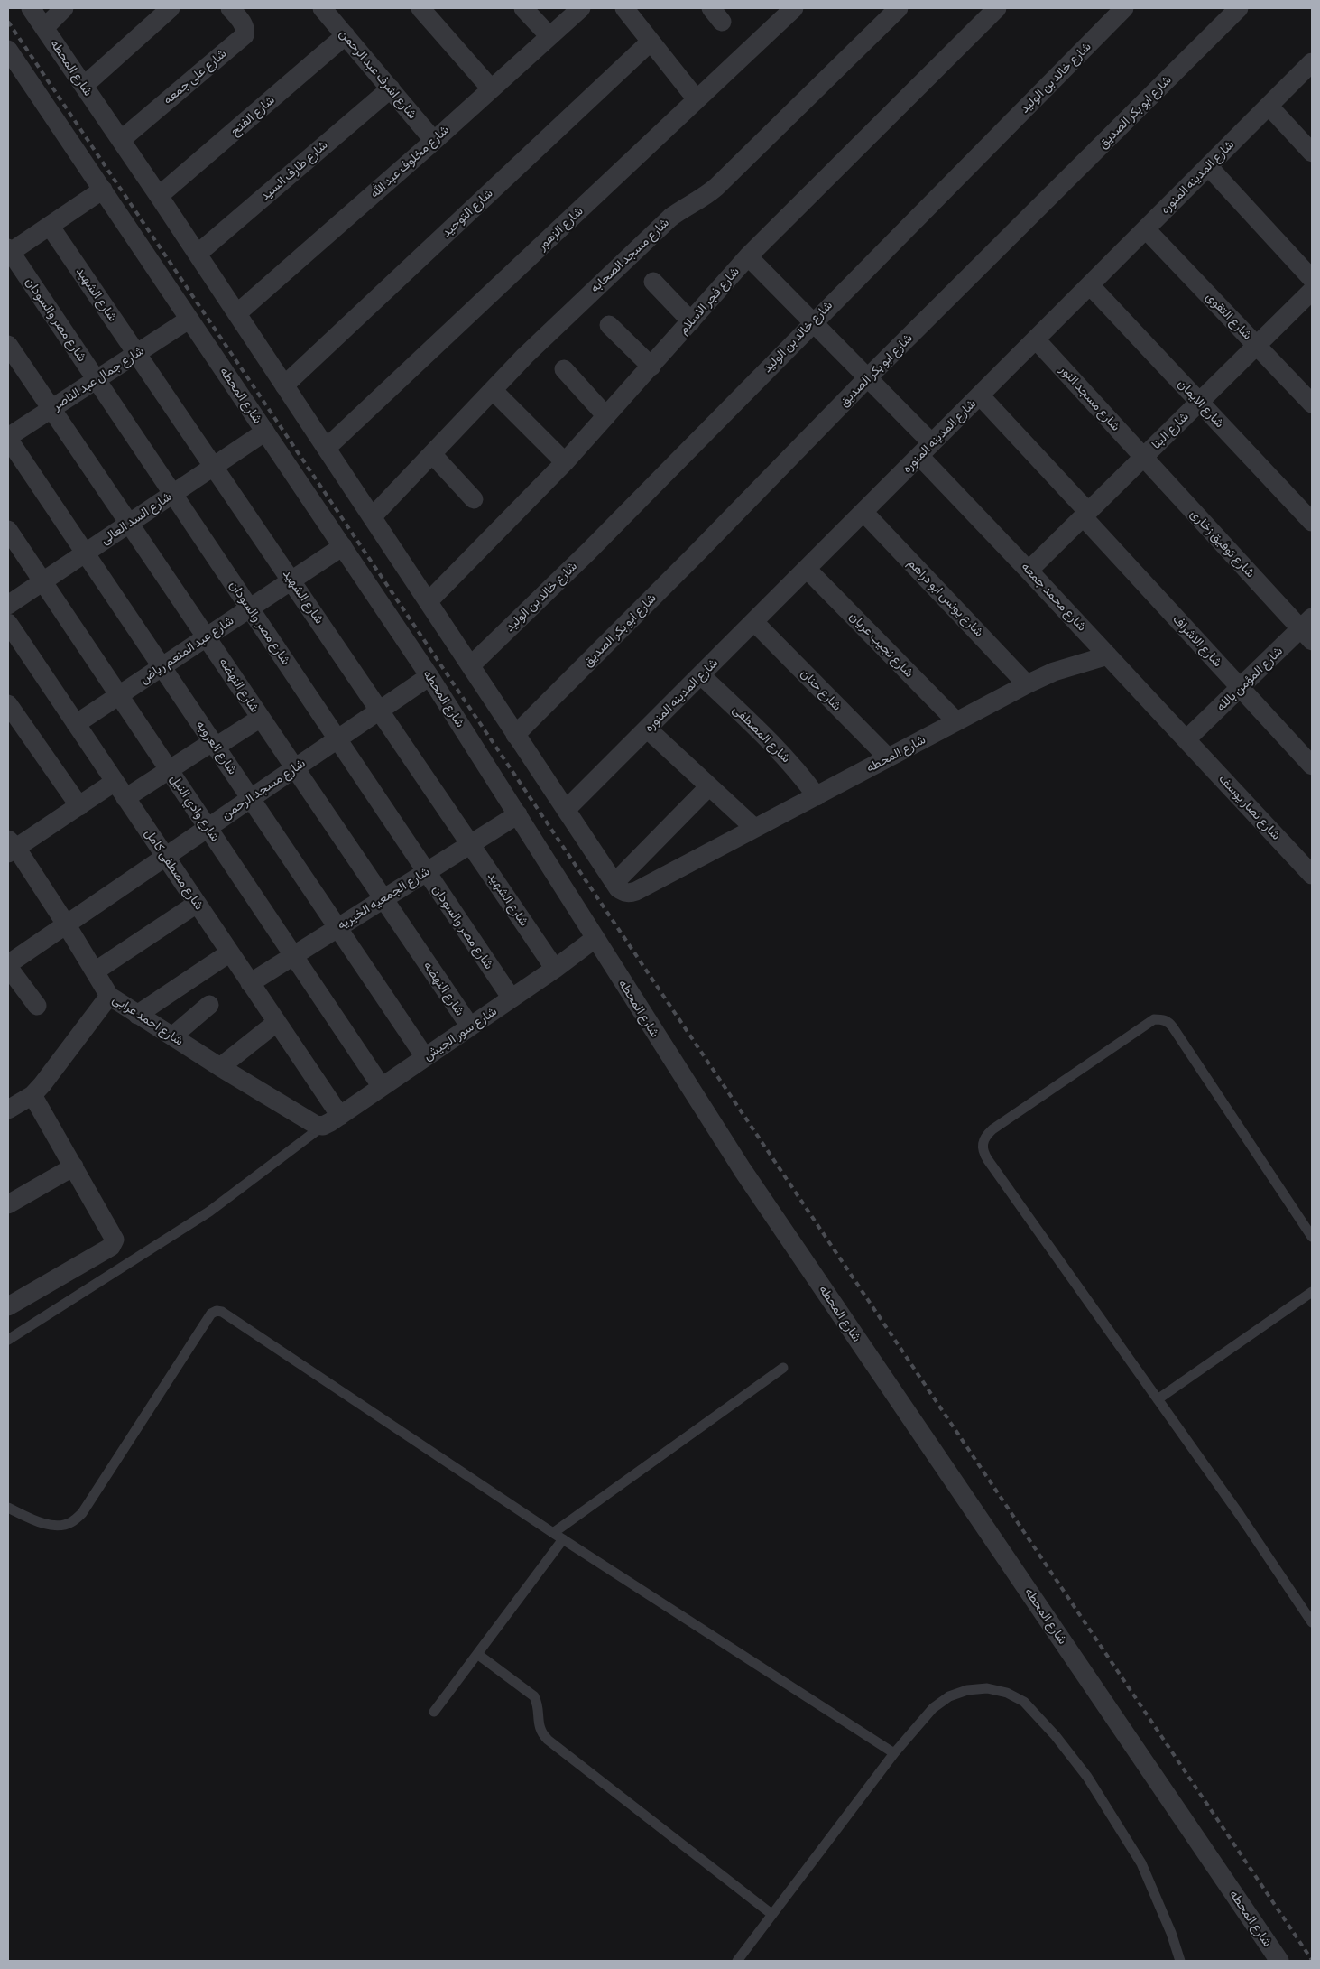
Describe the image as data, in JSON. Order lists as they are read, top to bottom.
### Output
{
  "streets": {
    "street": [
      "شارع المحطه",
      "شارع اشرف عبد الرحمن",
      "شارع على جمعه",
      "شارع خالد بن الوليد",
      "شارع ابو بكر الصديق",
      "شارع الفتح",
      "شارع مخلوف عبد الله",
      "شارع طارف السيد",
      "شارع المدينه المنوره",
      "شارع التوحيد",
      "شارع الزهور",
      "شارع مسجد الصحابه",
      "شارع الشهيد",
      "شارع فجر الاسلام",
      "شارع التقوى",
      "شارع مصر والسودان",
      "شارع جمال عبد الناصر",
      "شارع مسجد النور",
      "شارع الايمان",
      "شارع البنا",
      "شارع السد العالى",
      "شارع توفيق زخارى",
      "شارع محمد جمعه",
      "شارع يونس ابو دراهم",
      "شارع الاشراف",
      "شارع نجيب عريان",
      "شارع عبد المنعم رياض",
      "شارع المؤمن بالله",
      "شارع النهضه",
      "شارع حنان",
      "شارع المصطفى",
      "شارع العروبه",
      "شارع مسجد الرحمن",
      "شارع نصار يوسف",
      "شارع وادي النيل",
      "شارع مصطفى كامل",
      "شارع الجمعيه الخيريه",
      "شارع احمد عرابى",
      "شارع سور الجيش"
    ]
  },
  "crossings": [
    ["شارع المحطه", "شارع على جمعه"],
    ["شارع المحطه", "شارع خالد بن الوليد"],
    ["شارع المحطه", "شارع ابو بكر الصديق"],
    ["شارع المحطه", "شارع الفتح"],
    ["شارع المحطه", "شارع مخلوف عبد الله"],
    ["شارع المحطه", "شارع طارف السيد"],
    ["شارع المحطه", "شارع المدينه المنوره"],
    ["شارع المحطه", "شارع التوحيد"],
    ["شارع المحطه", "شارع الزهور"],
    ["شارع المحطه", "شارع مسجد الصحابه"],
    ["شارع المحطه", "شارع فجر الاسلام"],
    ["شارع المحطه", "شارع جمال عبد الناصر"],
    ["شارع المحطه", "شارع السد العالى"],
    ["شارع المحطه", "شارع محمد جمعه"],
    ["شارع المحطه", "شارع يونس ابو دراهم"],
    ["شارع المحطه", "شارع نجيب عريان"],
    ["شارع المحطه", "شارع عبد المنعم رياض"],
    ["شارع المحطه", "شارع حنان"],
    ["شارع المحطه", "شارع المصطفى"],
    ["شارع المحطه", "شارع مسجد الرحمن"],
    ["شارع المحطه", "شارع الجمعيه الخيريه"],
    ["شارع المحطه", "شارع سور الجيش"],
    ["شارع اشرف عبد الرحمن", "شارع الفتح"],
    ["شارع اشرف عبد الرحمن", "شارع مخلوف عبد الله"],
    ["شارع اشرف عبد الرحمن", "شارع طارف السيد"],
    ["شارع خالد بن الوليد", "شارع محمد جمعه"],
    ["شارع ابو بكر الصديق", "شارع محمد جمعه"],
    ["شارع المدينه المنوره", "شارع التقوى"],
    ["شارع المدينه المنوره", "شارع مسجد النور"],
    ["شارع المدينه المنوره", "شارع الايمان"],
    ["شارع المدينه المنوره", "شارع محمد جمعه"],
    ["شارع المدينه المنوره", "شارع يونس ابو دراهم"],
    ["شارع المدينه المنوره", "شارع الاشراف"],
    ["شارع المدينه المنوره", "شارع نجيب عريان"],
    ["شارع المدينه المنوره", "شارع حنان"],
    ["شارع المدينه المنوره", "شارع المصطفى"],
    ["شارع الشهيد", "شارع جمال عبد الناصر"],
    ["شارع الشهيد", "شارع السد العالى"],
    ["شارع الشهيد", "شارع عبد المنعم رياض"],
    ["شارع الشهيد", "شارع مسجد الرحمن"],
    ["شارع الشهيد", "شارع الجمعيه الخيريه"],
    ["شارع الشهيد", "شارع سور الجيش"],
    ["شارع فجر الاسلام", "شارع محمد جمعه"],
    ["شارع التقوى", "شارع البنا"],
    ["شارع مصر والسودان", "شارع جمال عبد الناصر"],
    ["شارع مصر والسودان", "شارع السد العالى"],
    ["شارع مصر والسودان", "شارع عبد المنعم رياض"],
    ["شارع مصر والسودان", "شارع مسجد الرحمن"],
    ["شارع مصر والسودان", "شارع الجمعيه الخيريه"],
    ["شارع مصر والسودان", "شارع سور الجيش"],
    ["شارع جمال عبد الناصر", "شارع النهضه"],
    ["شارع جمال عبد الناصر", "شارع العروبه"],
    ["شارع مسجد النور", "شارع البنا"],
    ["شارع مسجد النور", "شارع توفيق زخارى"],
    ["شارع الايمان", "شارع البنا"],
    ["شارع البنا", "شارع توفيق زخارى"],
    ["شارع البنا", "شارع محمد جمعه"],
    ["شارع البنا", "شارع الاشراف"],
    ["شارع السد العالى", "شارع النهضه"],
    ["شارع السد العالى", "شارع العروبه"],
    ["شارع السد العالى", "شارع وادي النيل"],
    ["شارع توفيق زخارى", "شارع المؤمن بالله"],
    ["شارع محمد جمعه", "شارع المؤمن بالله"],
    ["شارع محمد جمعه", "شارع نصار يوسف"],
    ["شارع الاشراف", "شارع المؤمن بالله"],
    ["شارع عبد المنعم رياض", "شارع النهضه"],
    ["شارع عبد المنعم رياض", "شارع العروبه"],
    ["شارع عبد المنعم رياض", "شارع وادي النيل"],
    ["شارع عبد المنعم رياض", "شارع مصطفى كامل"],
    ["شارع المؤمن بالله", "شارع نصار يوسف"],
    ["شارع النهضه", "شارع مسجد الرحمن"],
    ["شارع النهضه", "شارع الجمعيه الخيريه"],
    ["شارع النهضه", "شارع سور الجيش"],
    ["شارع العروبه", "شارع مسجد الرحمن"],
    ["شارع العروبه", "شارع الجمعيه الخيريه"],
    ["شارع العروبه", "شارع سور الجيش"],
    ["شارع مسجد الرحمن", "شارع وادي النيل"],
    ["شارع مسجد الرحمن", "شارع مصطفى كامل"],
    ["شارع مسجد الرحمن", "شارع احمد عرابى"],
    ["شارع وادي النيل", "شارع الجمعيه الخيريه"],
    ["شارع وادي النيل", "شارع سور الجيش"],
    ["شارع مصطفى كامل", "شارع الجمعيه الخيريه"],
    ["شارع مصطفى كامل", "شارع سور الجيش"],
    ["شارع احمد عرابى", "شارع سور الجيش"]
  ]
}
